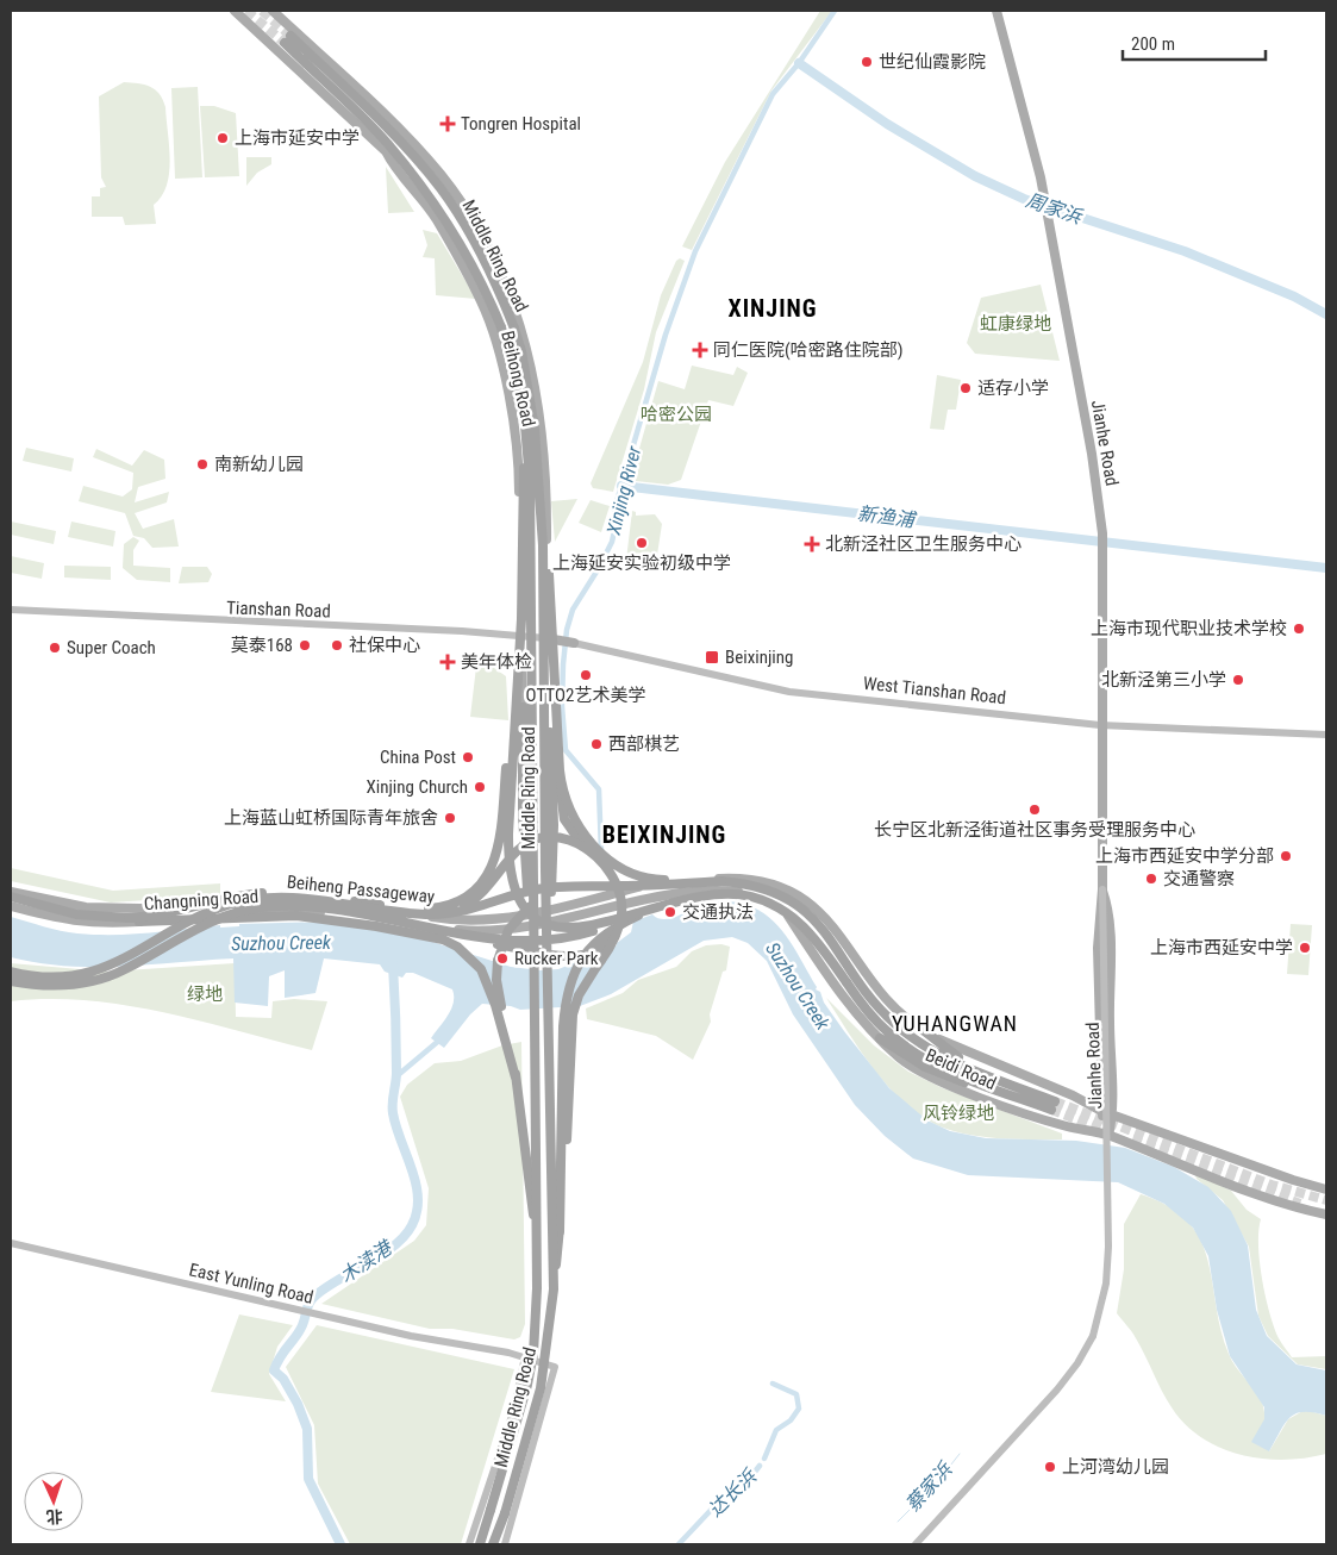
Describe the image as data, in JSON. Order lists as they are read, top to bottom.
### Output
{
  "streets": {
    "highway": ["Middle Ring Road", "Beiheng Passageway"],
    "main road": [
      "Beihong Road",
      "Jianhe Road",
      "Tianshan Road",
      "West Tianshan Road",
      "Changning Road",
      "Beidi Road",
      "East Yunling Road"
    ]
  },
  "crossings": [
    ["Beihong Road", "Tianshan Road"],
    ["Beihong Road", "West Tianshan Road"],
    ["Jianhe Road", "West Tianshan Road"],
    ["Jianhe Road", "Beidi Road"],
    ["Tianshan Road", "West Tianshan Road"],
    ["Changning Road", "Beidi Road"]
  ],
  "districts": ["XINJING", "BEIXINJING", "YUHANGWAN"],
  "water": [
    "周家浜",
    "Xinjing River",
    "新渔浦",
    "Suzhou Creek",
    "木渎港",
    "蔡家浜",
    "达长浜"
  ],
  "parks": [
    "虹康绿地",
    "哈密公园",
    "绿地",
    "风铃绿地"
  ],
  "places": {
    "other": [
      "世纪仙霞影院",
      "上海市延安中学",
      "适存小学",
      "南新幼儿园",
      "上海延安实验初级中学",
      "上海市现代职业技术学校",
      "莫泰168",
      "社保中心",
      "Super Coach",
      "OTTO2艺术美学",
      "北新泾第三小学",
      "西部棋艺",
      "China Post",
      "Xinjing Church",
      "长宁区北新泾街道社区事务受理服务中心",
      "上海蓝山虹桥国际青年旅舍",
      "上海市西延安中学分部",
      "交通警察",
      "交通执法",
      "上海市西延安中学",
      "Rucker Park",
      "上河湾幼儿园"
    ],
    "health": [
      "Tongren Hospital",
      "同仁医院(哈密路住院部)",
      "北新泾社区卫生服务中心",
      "美年体检"
    ],
    "transit": ["Beixinjing"]
  },
  "scale_bar": "200 m",
  "north": "bottom"
}
